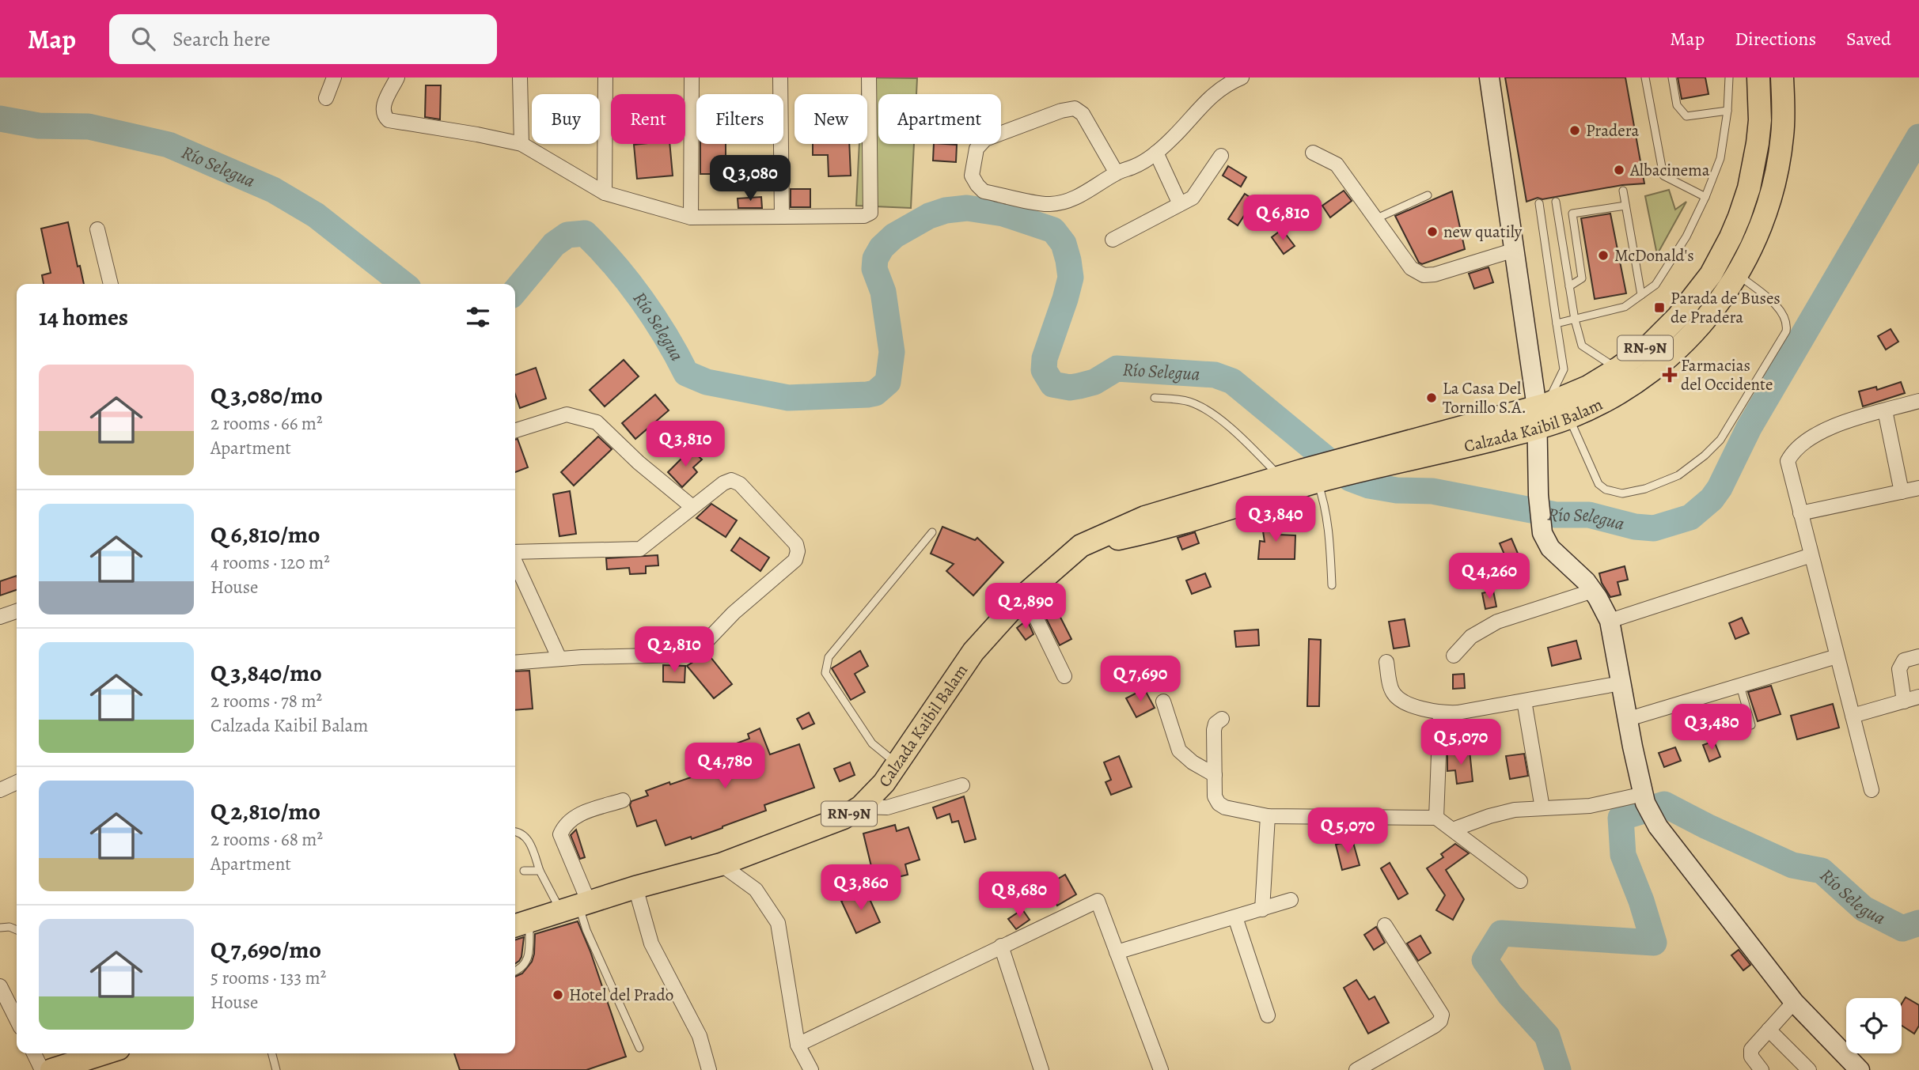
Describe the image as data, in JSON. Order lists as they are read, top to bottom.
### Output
{
  "streets": {
    "main road": ["RN-9N", "Calzada Kaibil Balam"]
  },
  "water": ["Río Selegua"],
  "places": {
    "other": [
      "Pradera",
      "Albacinema",
      "new quatily",
      "McDonald's",
      "La Casa Del Tornillo S.A.",
      "Hotel del Prado"
    ],
    "transit": ["Parada de Buses de Pradera"],
    "health": ["Farmacias del Occidente"]
  },
  "page": {
    "header": "Map",
    "search": "Search here",
    "nav": ["Map", "Directions", "Saved"],
    "chip": [
      "Buy",
      "Rent",
      "Filters",
      "New",
      "Apartment"
    ],
    "price": [
      "Q 3,080",
      "Q 6,810",
      "Q 3,810",
      "Q 3,840",
      "Q 4,260",
      "Q 2,890",
      "Q 2,810",
      "Q 7,690",
      "Q 3,480",
      "Q 5,070",
      "Q 4,780",
      "Q 5,070",
      "Q 3,860",
      "Q 8,680"
    ],
    "heading": "14 homes",
    "list": [
      {
        "name": "Q 3,080/mo",
        "note": "2 rooms · 66 m² · Apartment"
      },
      {
        "name": "Q 6,810/mo",
        "note": "4 rooms · 120 m² · House"
      },
      {
        "name": "Q 3,840/mo",
        "note": "2 rooms · 78 m² · Calzada Kaibil Balam"
      },
      {
        "name": "Q 2,810/mo",
        "note": "2 rooms · 68 m² · Apartment"
      },
      {
        "name": "Q 7,690/mo",
        "note": "5 rooms · 133 m² · House"
      }
    ]
  }
}
